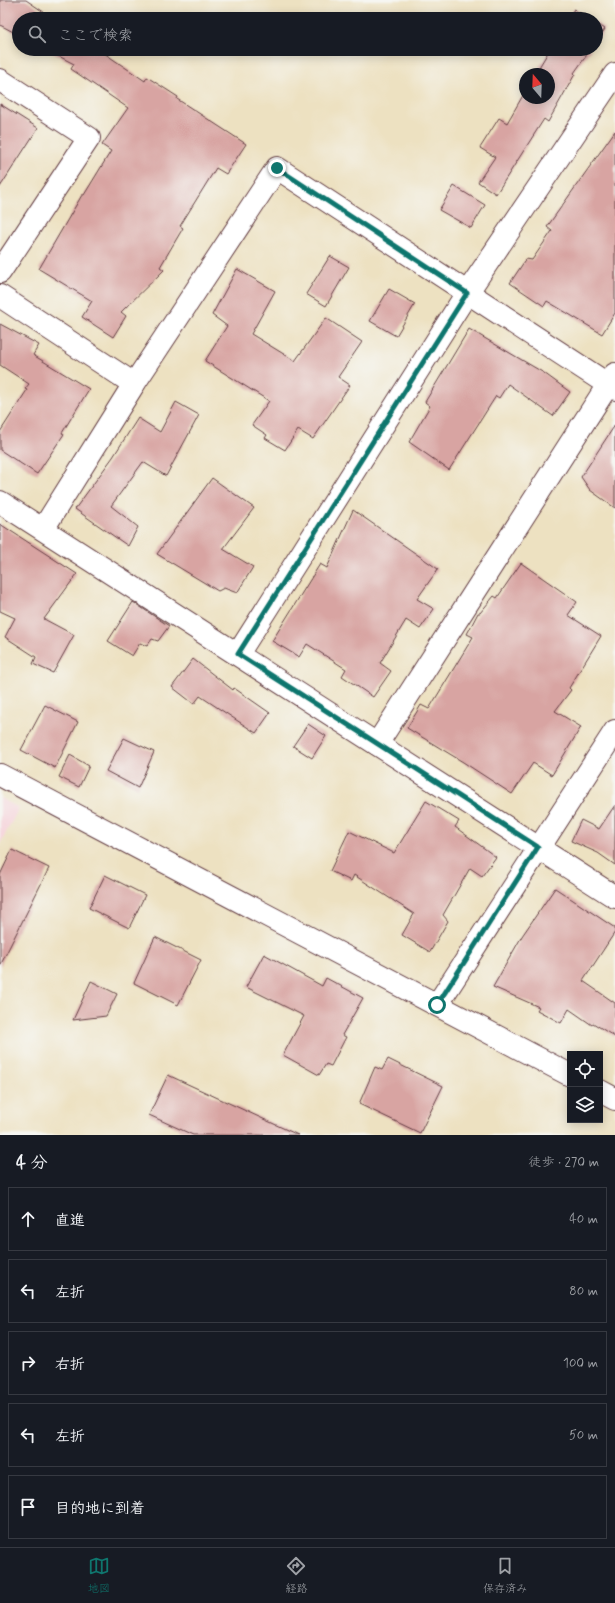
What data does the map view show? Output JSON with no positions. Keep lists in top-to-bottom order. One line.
{"north":"top","page":{"search":"ここで検索","heading":["4 分","徒歩 · 270 m"],"list":[["直進","40 m"],["左折","80 m"],["右折","100 m"],["左折","50 m"],"目的地に到着"],"nav":["地図","経路","保存済み"]}}
